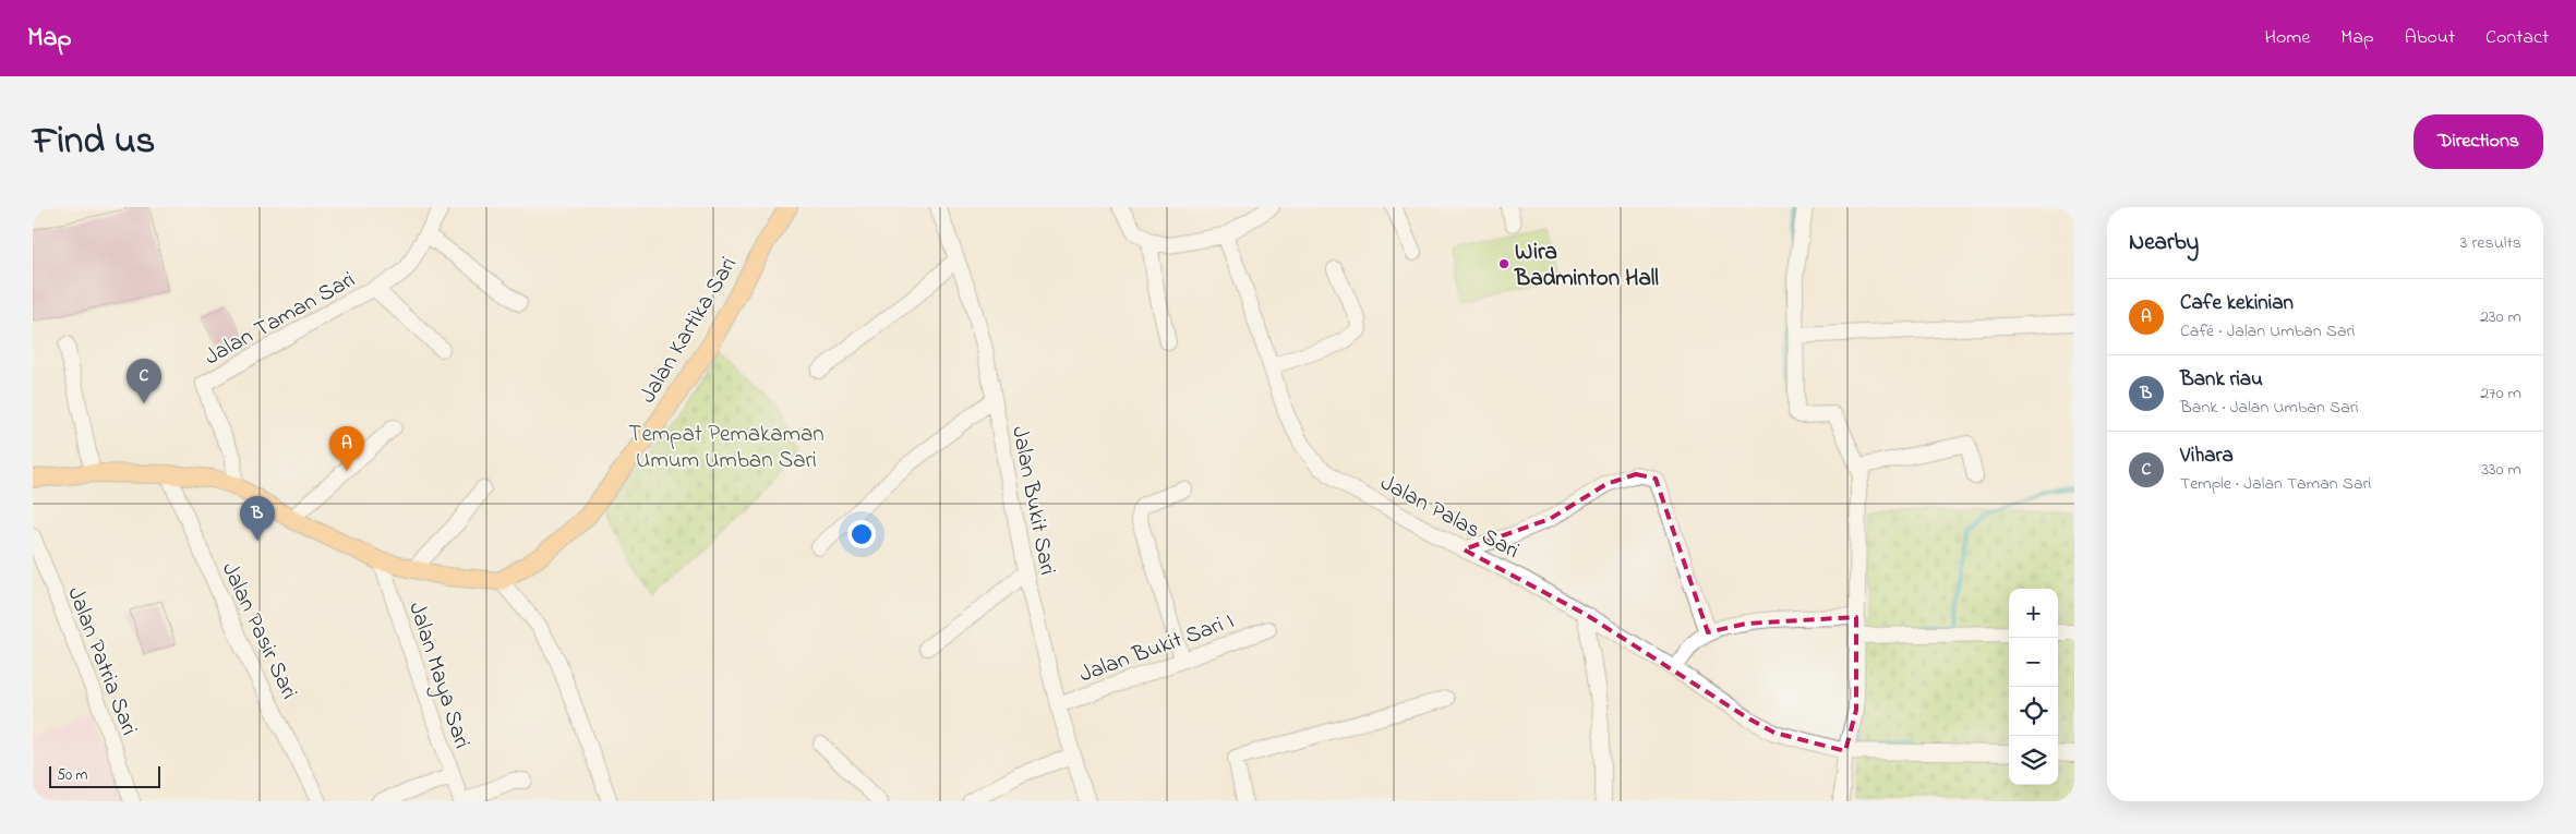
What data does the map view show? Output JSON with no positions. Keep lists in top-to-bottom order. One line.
{"streets":{"main road":["Jalan Kartika Sari"],"street":["Jalan Taman Sari","Jalan Bukit Sari","Jalan Palas Sari","Jalan Pasir Sari","Jalan Bukit Sari I","Jalan Patria Sari","Jalan Maya Sari"]},"crossings":[["Jalan Bukit Sari","Jalan Bukit Sari I"]],"parks":["Tempat Pemakaman Umum Umban Sari"],"places":["Wira Badminton Hall"],"scale_bar":"50 m","page":{"header":"Map","nav":["Home","Map","About","Contact"],"title":"Find us","buttons":"Directions","heading":["Nearby","3 results"],"list":[{"mark":"A","name":"Cafe kekinian","note":"Café · Jalan Umban Sari","value":"230 m"},{"mark":"B","name":"Bank riau","note":"Bank · Jalan Umban Sari","value":"270 m"},{"mark":"C","name":"Vihara","note":"Temple · Jalan Taman Sari","value":"330 m"}],"pins":["C","A","B"],"map_buttons":["+","−"],"scale":"50 m"}}
